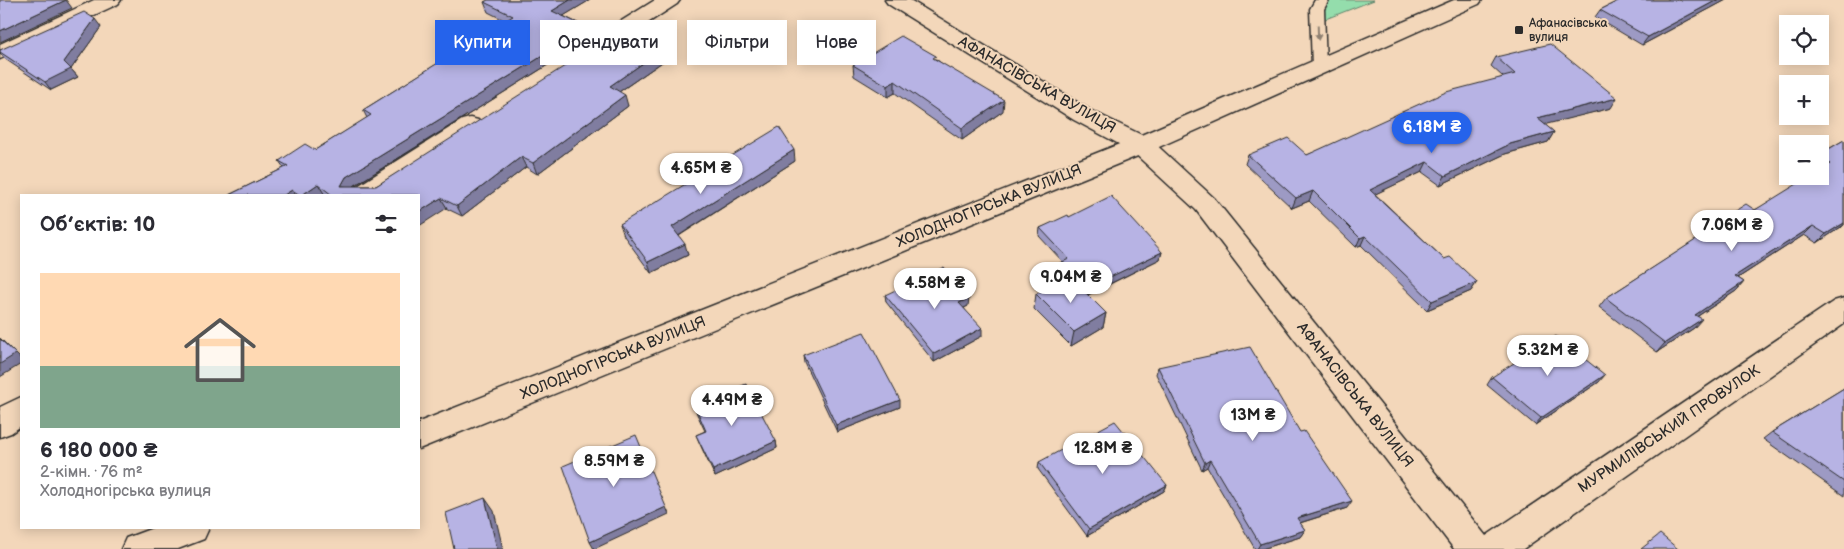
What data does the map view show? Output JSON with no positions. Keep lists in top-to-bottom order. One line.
{"streets":{"street":["АФАНАСІВСЬКА ВУЛИЦЯ","ХОЛОДНОГІРСЬКА ВУЛИЦЯ","МУРМИЛІВСЬКИЙ ПРОВУЛОК"]},"crossings":[["АФАНАСІВСЬКА ВУЛИЦЯ","ХОЛОДНОГІРСЬКА ВУЛИЦЯ"]],"places":{"transit":["Афанасівська вулиця"]},"page":{"map_buttons":["+","−"],"chip":["Купити","Орендувати","Фільтри","Нове"],"price":["6.18M ₴","4.65M ₴","7.06M ₴","9.04M ₴","4.58M ₴","5.32M ₴","4.49M ₴","13M ₴","12.8M ₴","8.59M ₴"],"heading":"Об’єктів: 10","list":[{"name":"6 180 000 ₴","note":"2-кімн. · 76 m² · Холодногірська вулиця"}]}}
